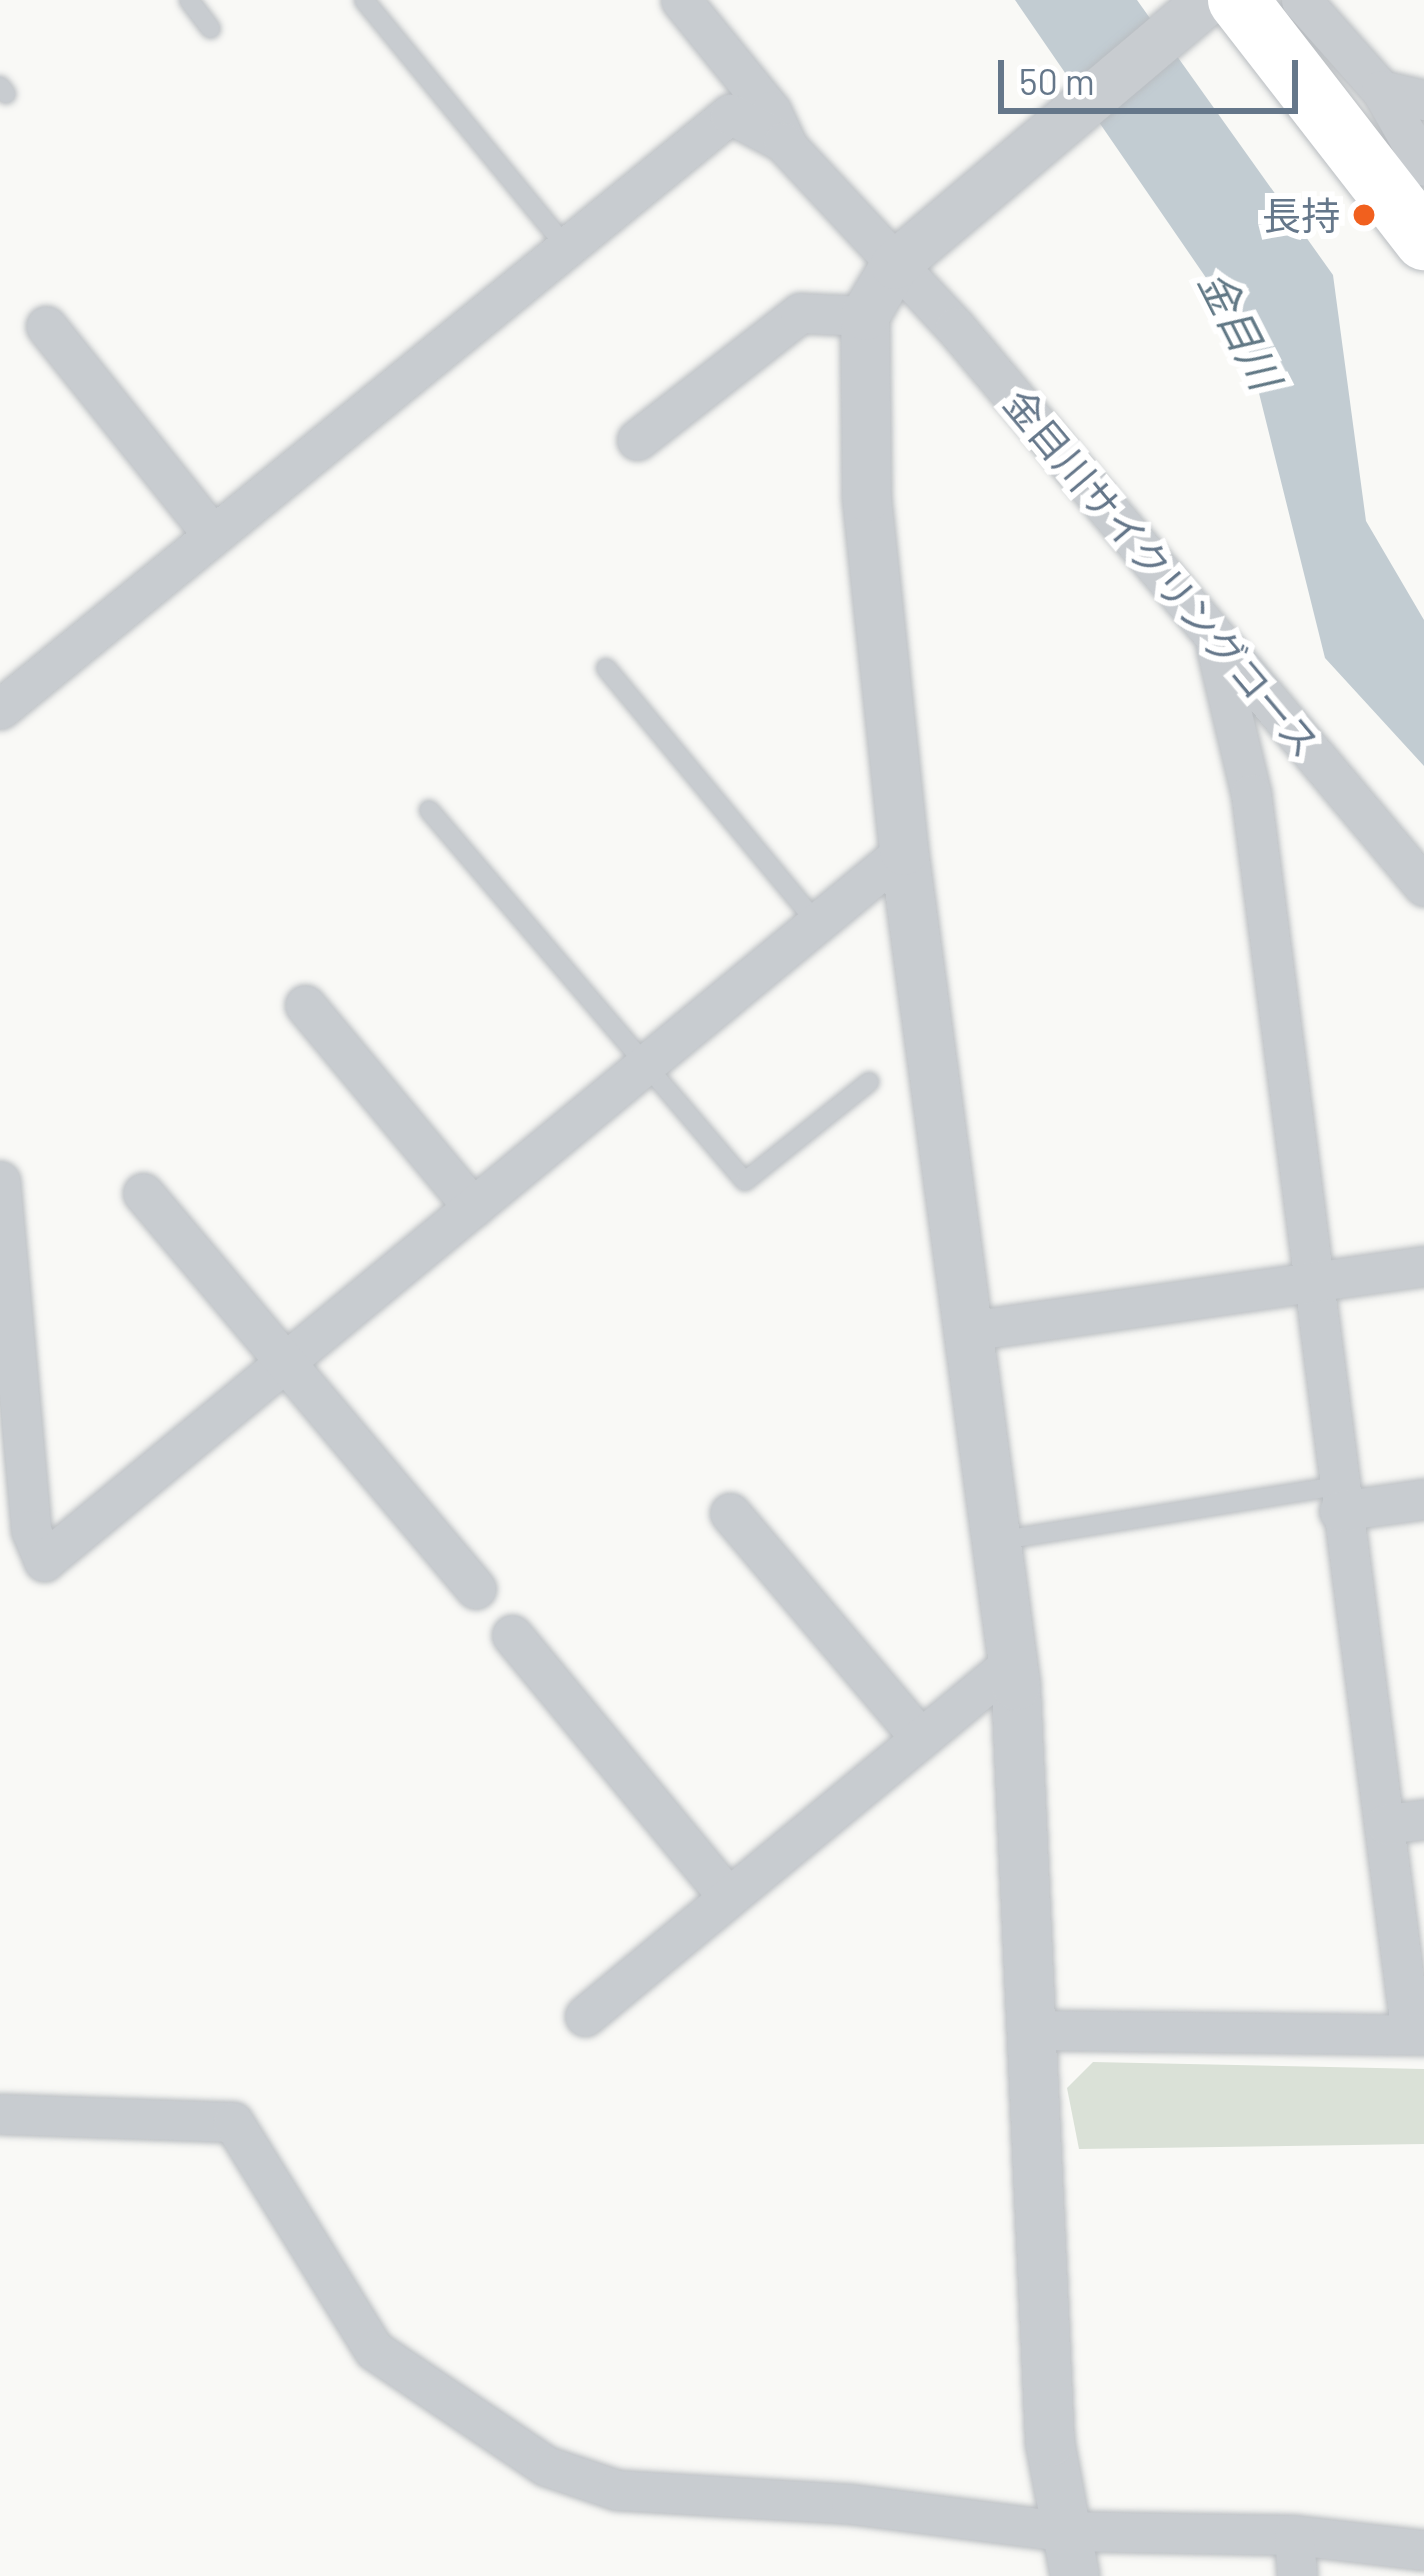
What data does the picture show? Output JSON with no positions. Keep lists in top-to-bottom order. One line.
{"streets":{"street":["金目川サイクリングコース"]},"water":["金目川"],"places":["長持"],"scale_bar":"50 m"}
